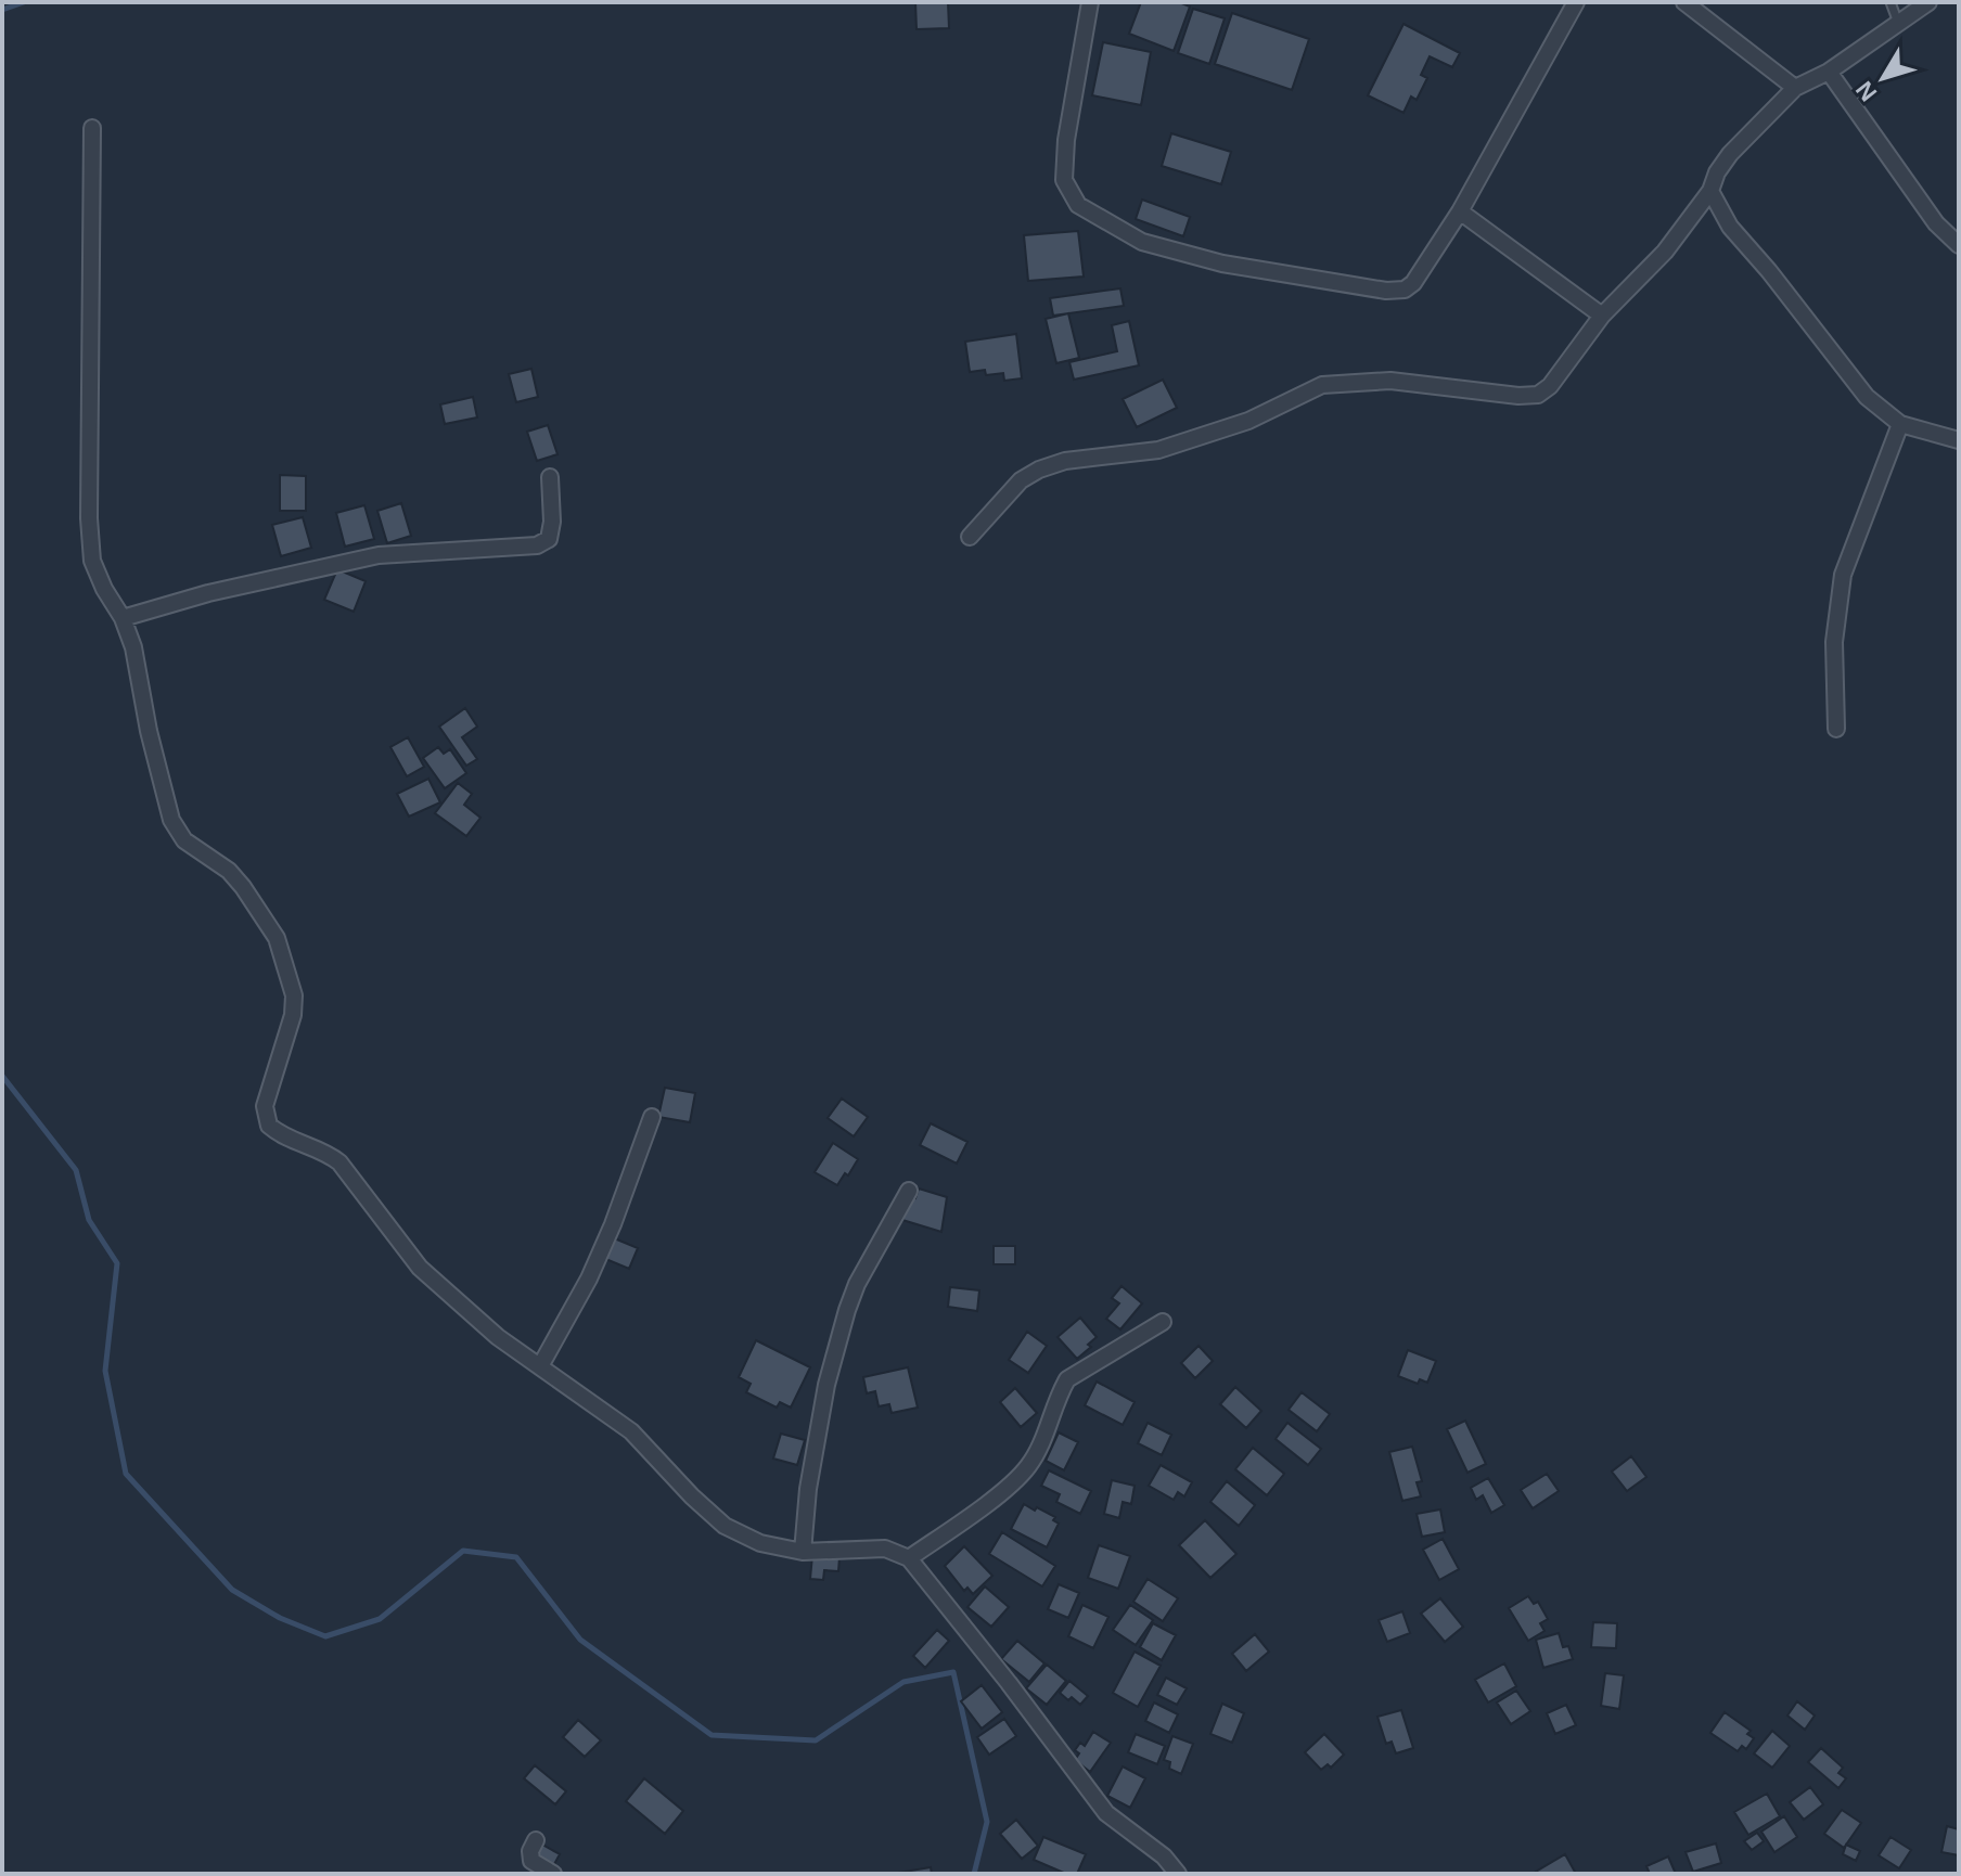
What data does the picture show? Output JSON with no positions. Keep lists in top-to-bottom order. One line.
{"north":"bottom left"}
